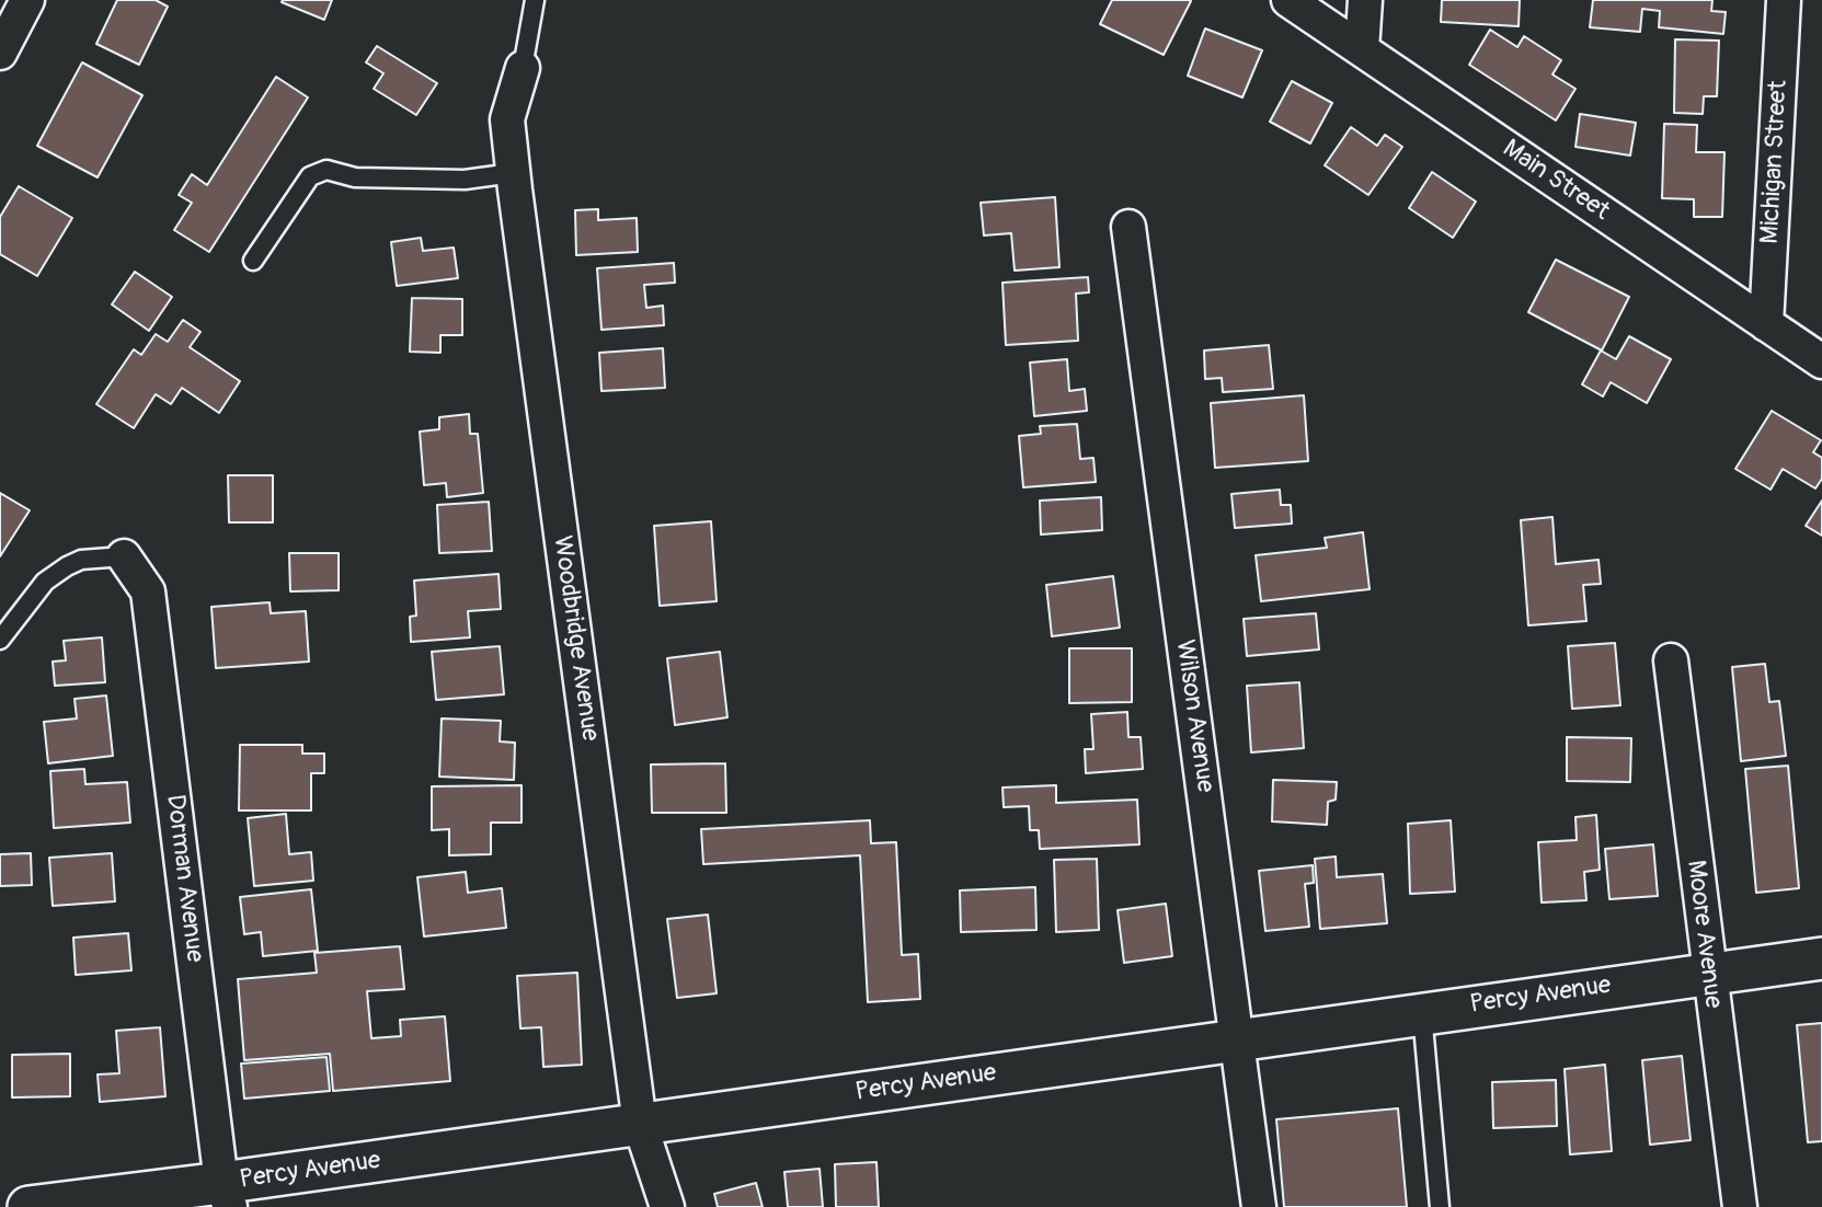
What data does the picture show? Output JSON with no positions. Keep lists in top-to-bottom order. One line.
{"streets":{"street":["Michigan Street","Main Street","Woodbridge Avenue","Wilson Avenue","Dorman Avenue","Moore Avenue","Percy Avenue"]},"crossings":[["Michigan Street","Main Street"],["Woodbridge Avenue","Percy Avenue"],["Wilson Avenue","Percy Avenue"],["Dorman Avenue","Percy Avenue"],["Moore Avenue","Percy Avenue"]]}
